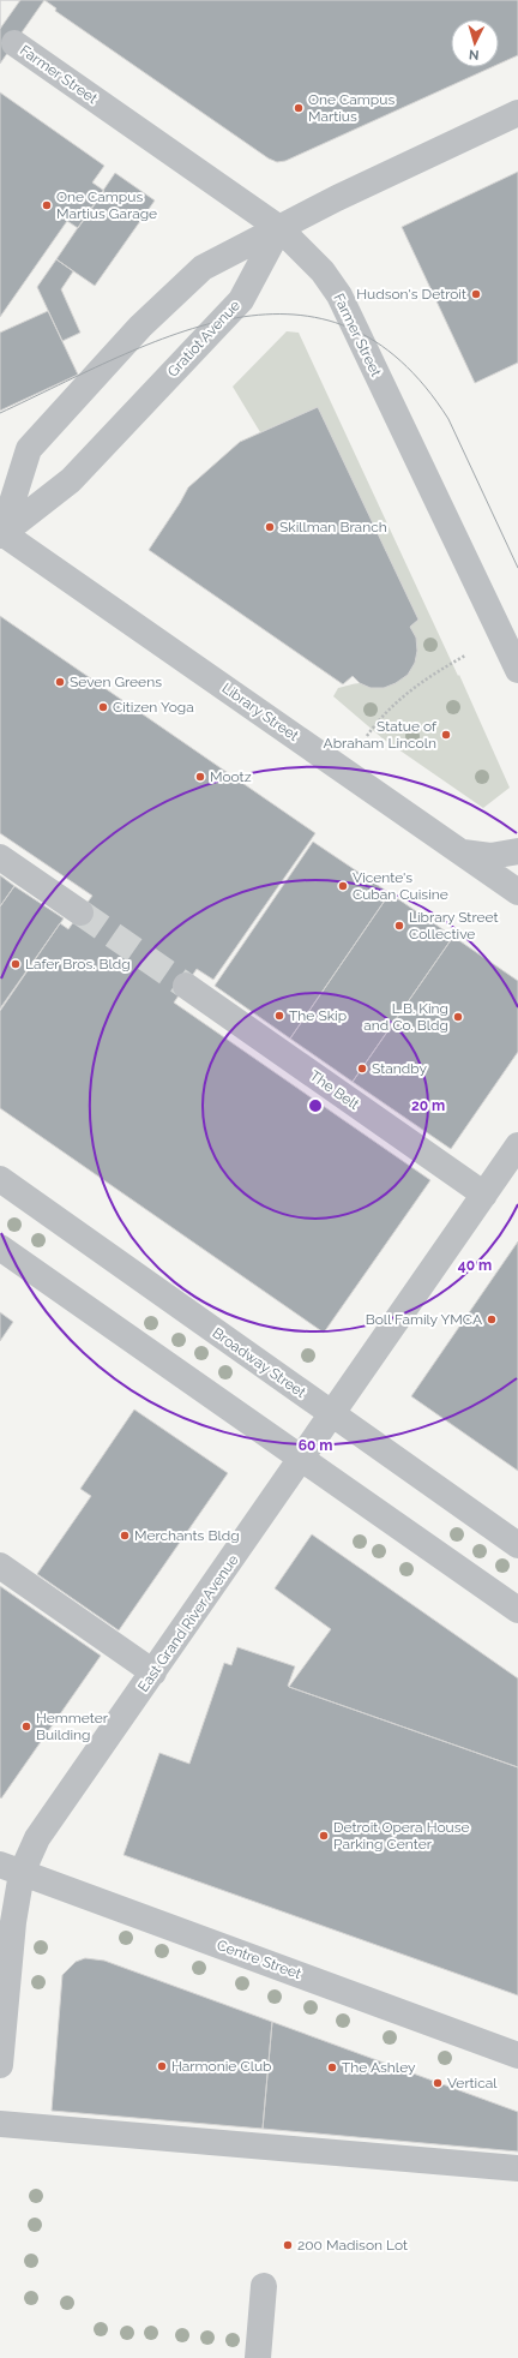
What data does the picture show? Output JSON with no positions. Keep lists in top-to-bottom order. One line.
{"streets":{"street":["Farmer Street","Gratiot Avenue","Library Street","The Belt","Broadway Street","East Grand River Avenue","Centre Street"]},"crossings":[["Farmer Street","Gratiot Avenue"],["Gratiot Avenue","Library Street"],["The Belt","East Grand River Avenue"],["Broadway Street","East Grand River Avenue"],["East Grand River Avenue","Centre Street"]],"places":["One Campus Martius","One Campus Martius Garage","Hudson's Detroit","Skillman Branch","Seven Greens","Citizen Yoga","Statue of Abraham Lincoln","Mootz","Vicente's Cuban Cuisine","Library Street Collective","Lafer Bros. Bldg","The Skip","L.B. King and Co. Bldg","Standby","Boll Family YMCA","Merchants Bldg","Hemmeter Building","Detroit Opera House Parking Center","Harmonie Club","The Ashley","Vertical","200 Madison Lot"],"north":"bottom","rings":["20 m","40 m","60 m"]}
